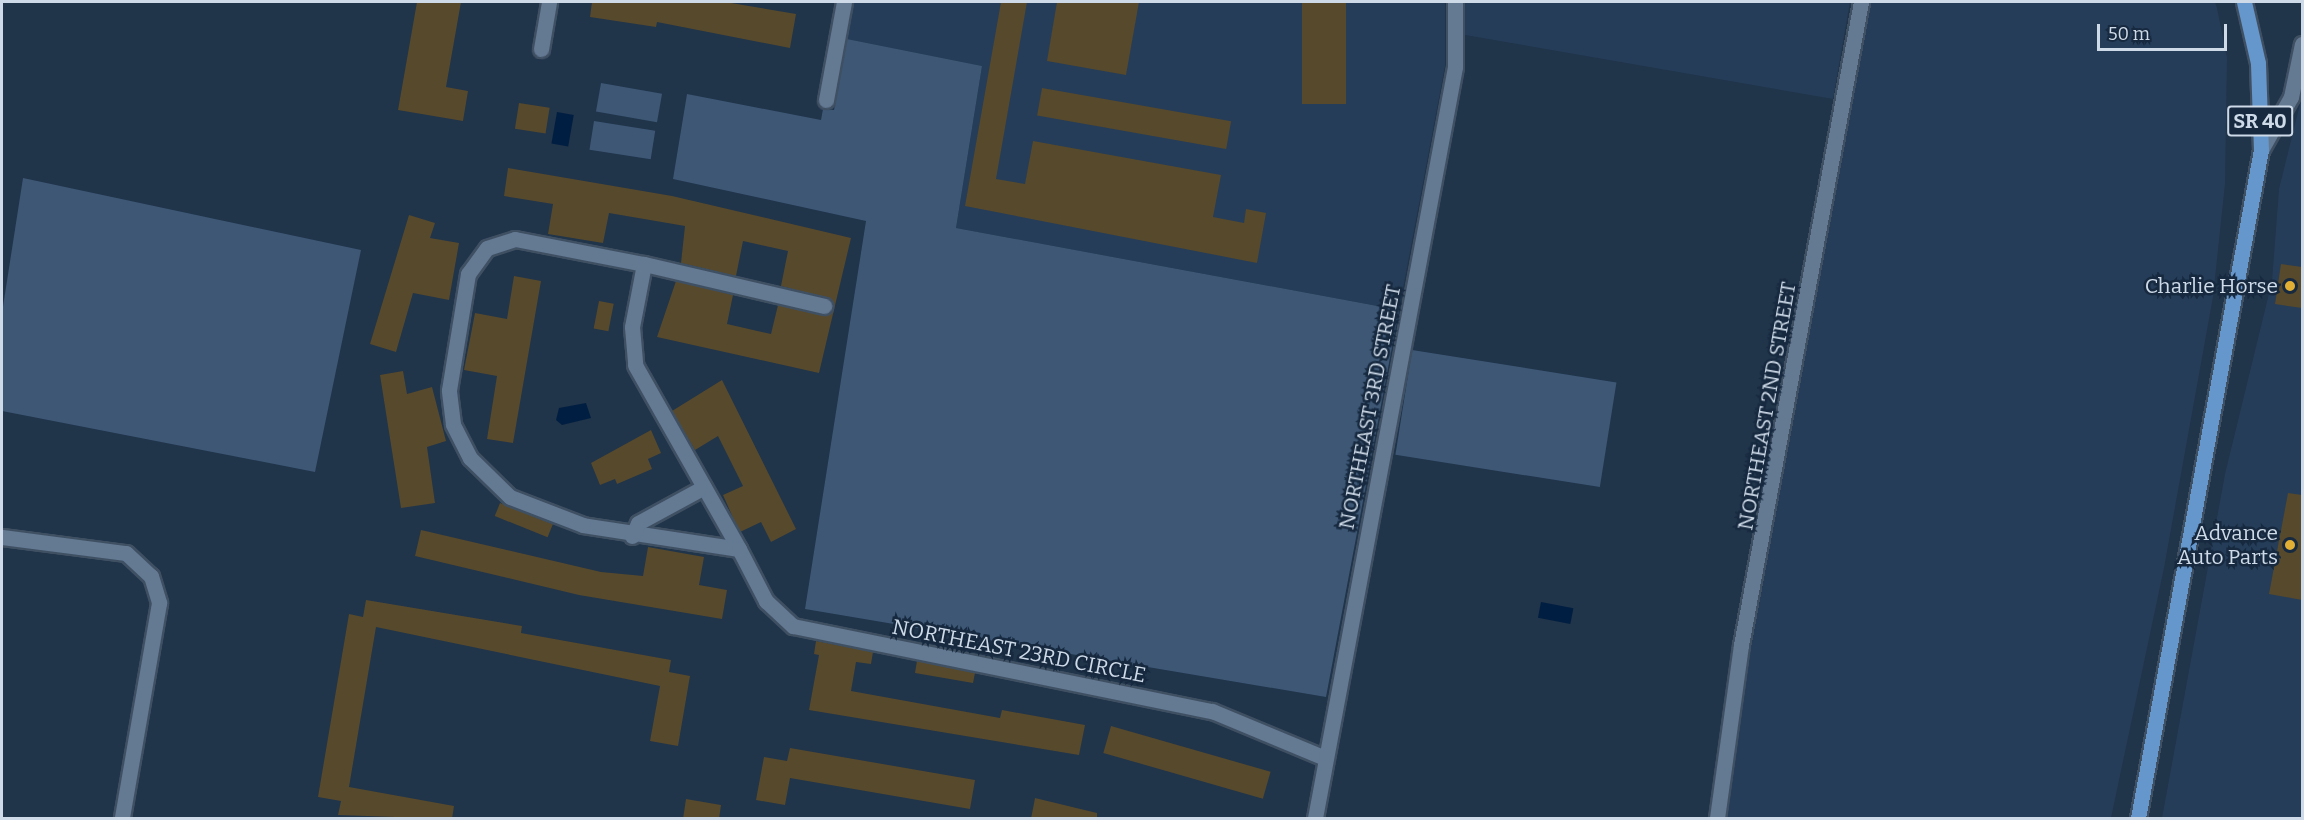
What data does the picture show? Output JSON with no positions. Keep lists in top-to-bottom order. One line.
{"streets":{"main road":["SR 40"],"street":["NORTHEAST 2ND STREET","NORTHEAST 3RD STREET","NORTHEAST 23RD CIRCLE"]},"crossings":[["NORTHEAST 3RD STREET","NORTHEAST 23RD CIRCLE"]],"places":["Charlie Horse","Advance Auto Parts"],"scale_bar":"50 m"}
